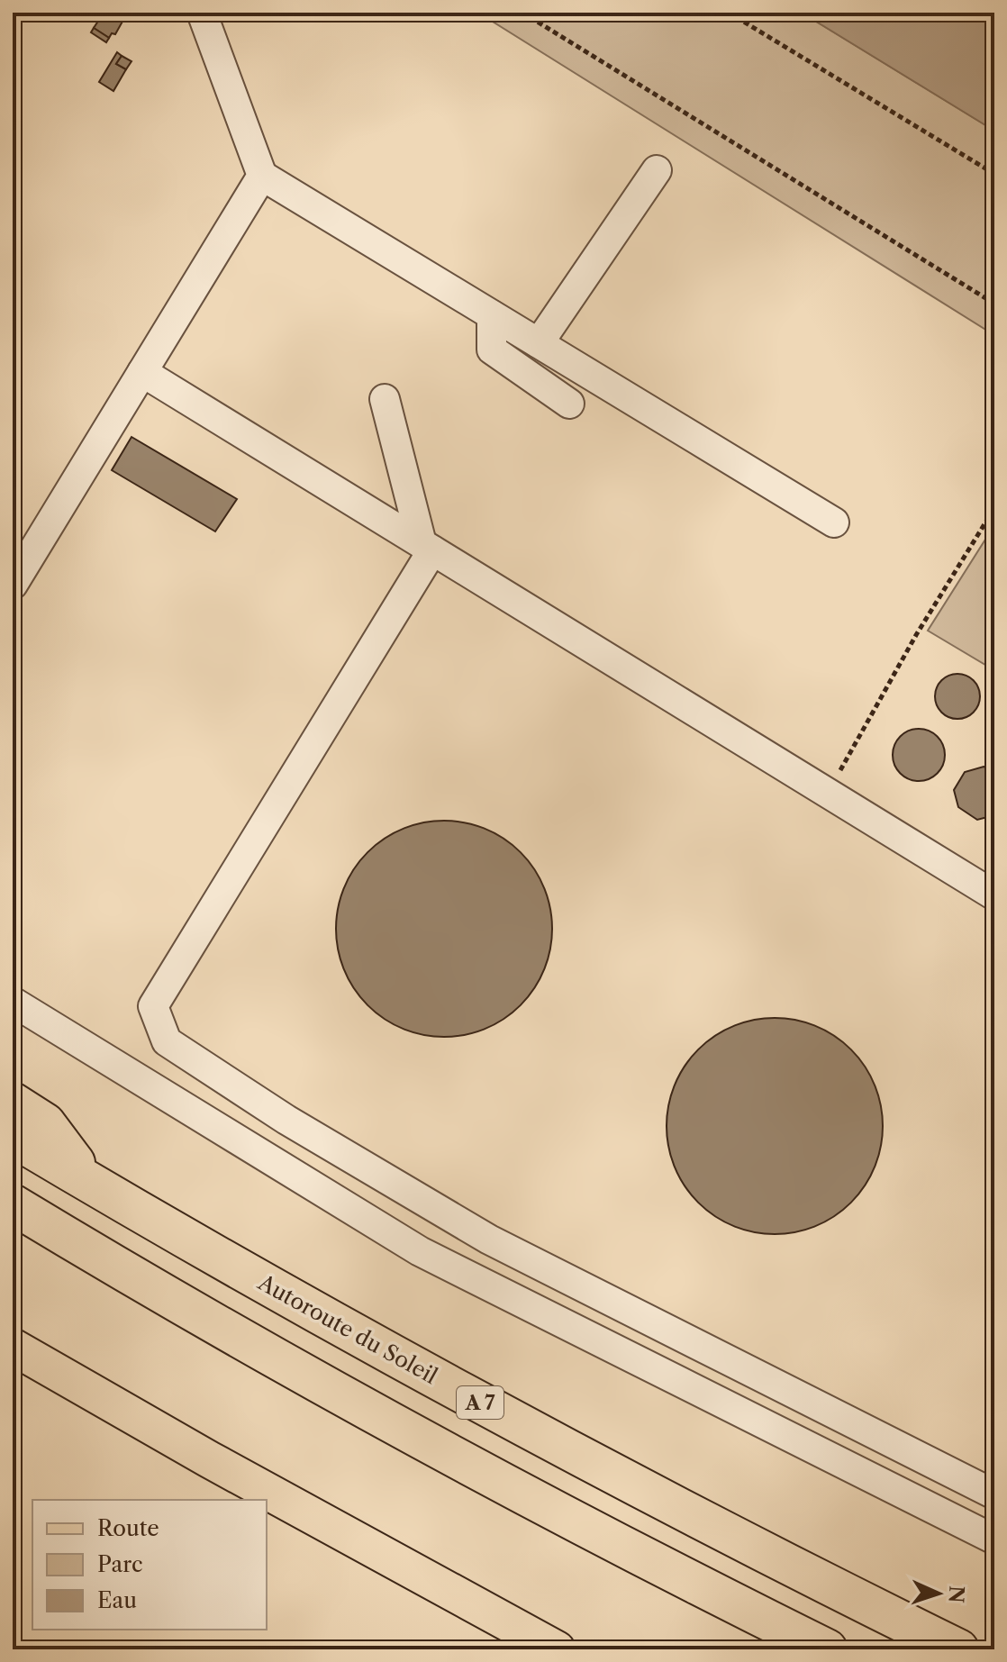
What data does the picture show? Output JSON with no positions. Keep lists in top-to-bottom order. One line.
{"streets":{"highway":["Autoroute du Soleil","A 7"]},"legend":["Route","Parc","Eau"],"north":"right"}
